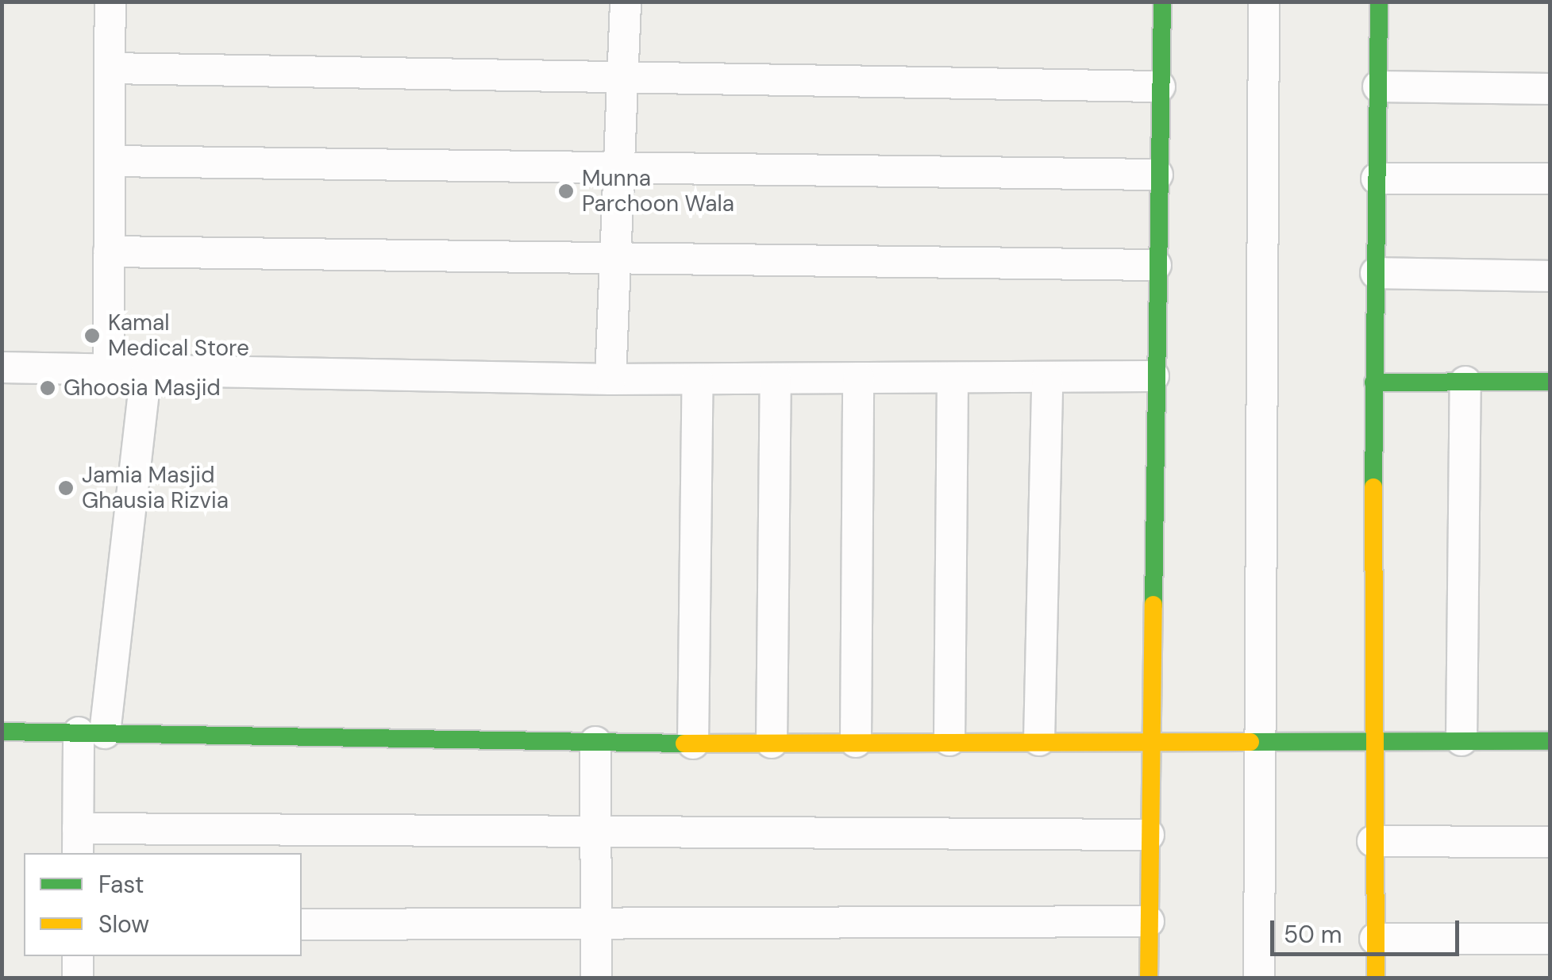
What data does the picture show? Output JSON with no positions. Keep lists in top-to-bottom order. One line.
{"places":["Munna Parchoon Wala","Kamal Medical Store","Ghoosia Masjid","Jamia Masjid Ghausia Rizvia"],"legend":["Fast","Slow"],"scale_bar":"50 m"}
